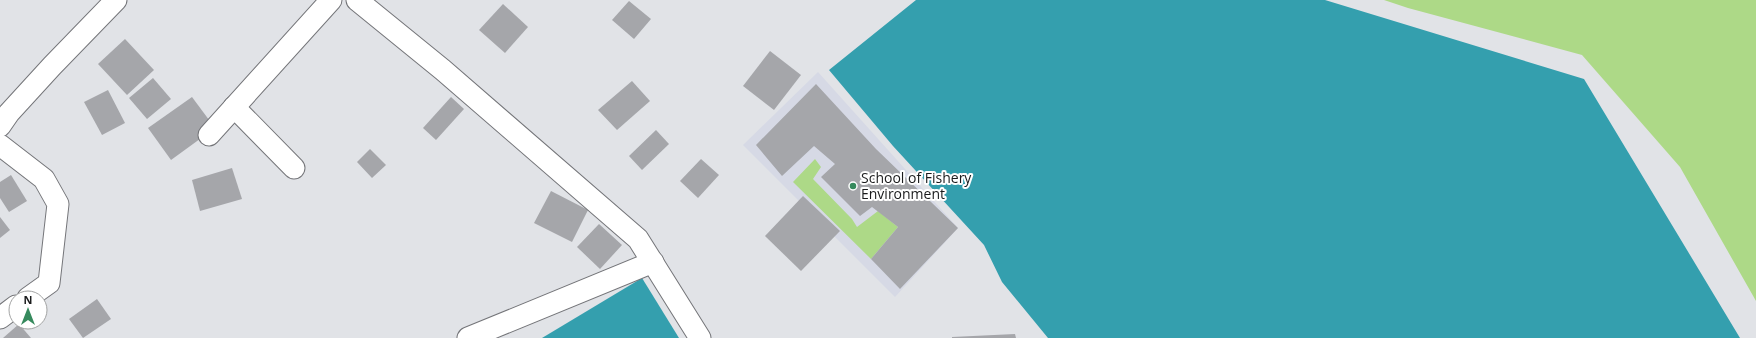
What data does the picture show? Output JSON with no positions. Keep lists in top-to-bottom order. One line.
{"places":["School of Fishery Environment"],"north":"top"}
